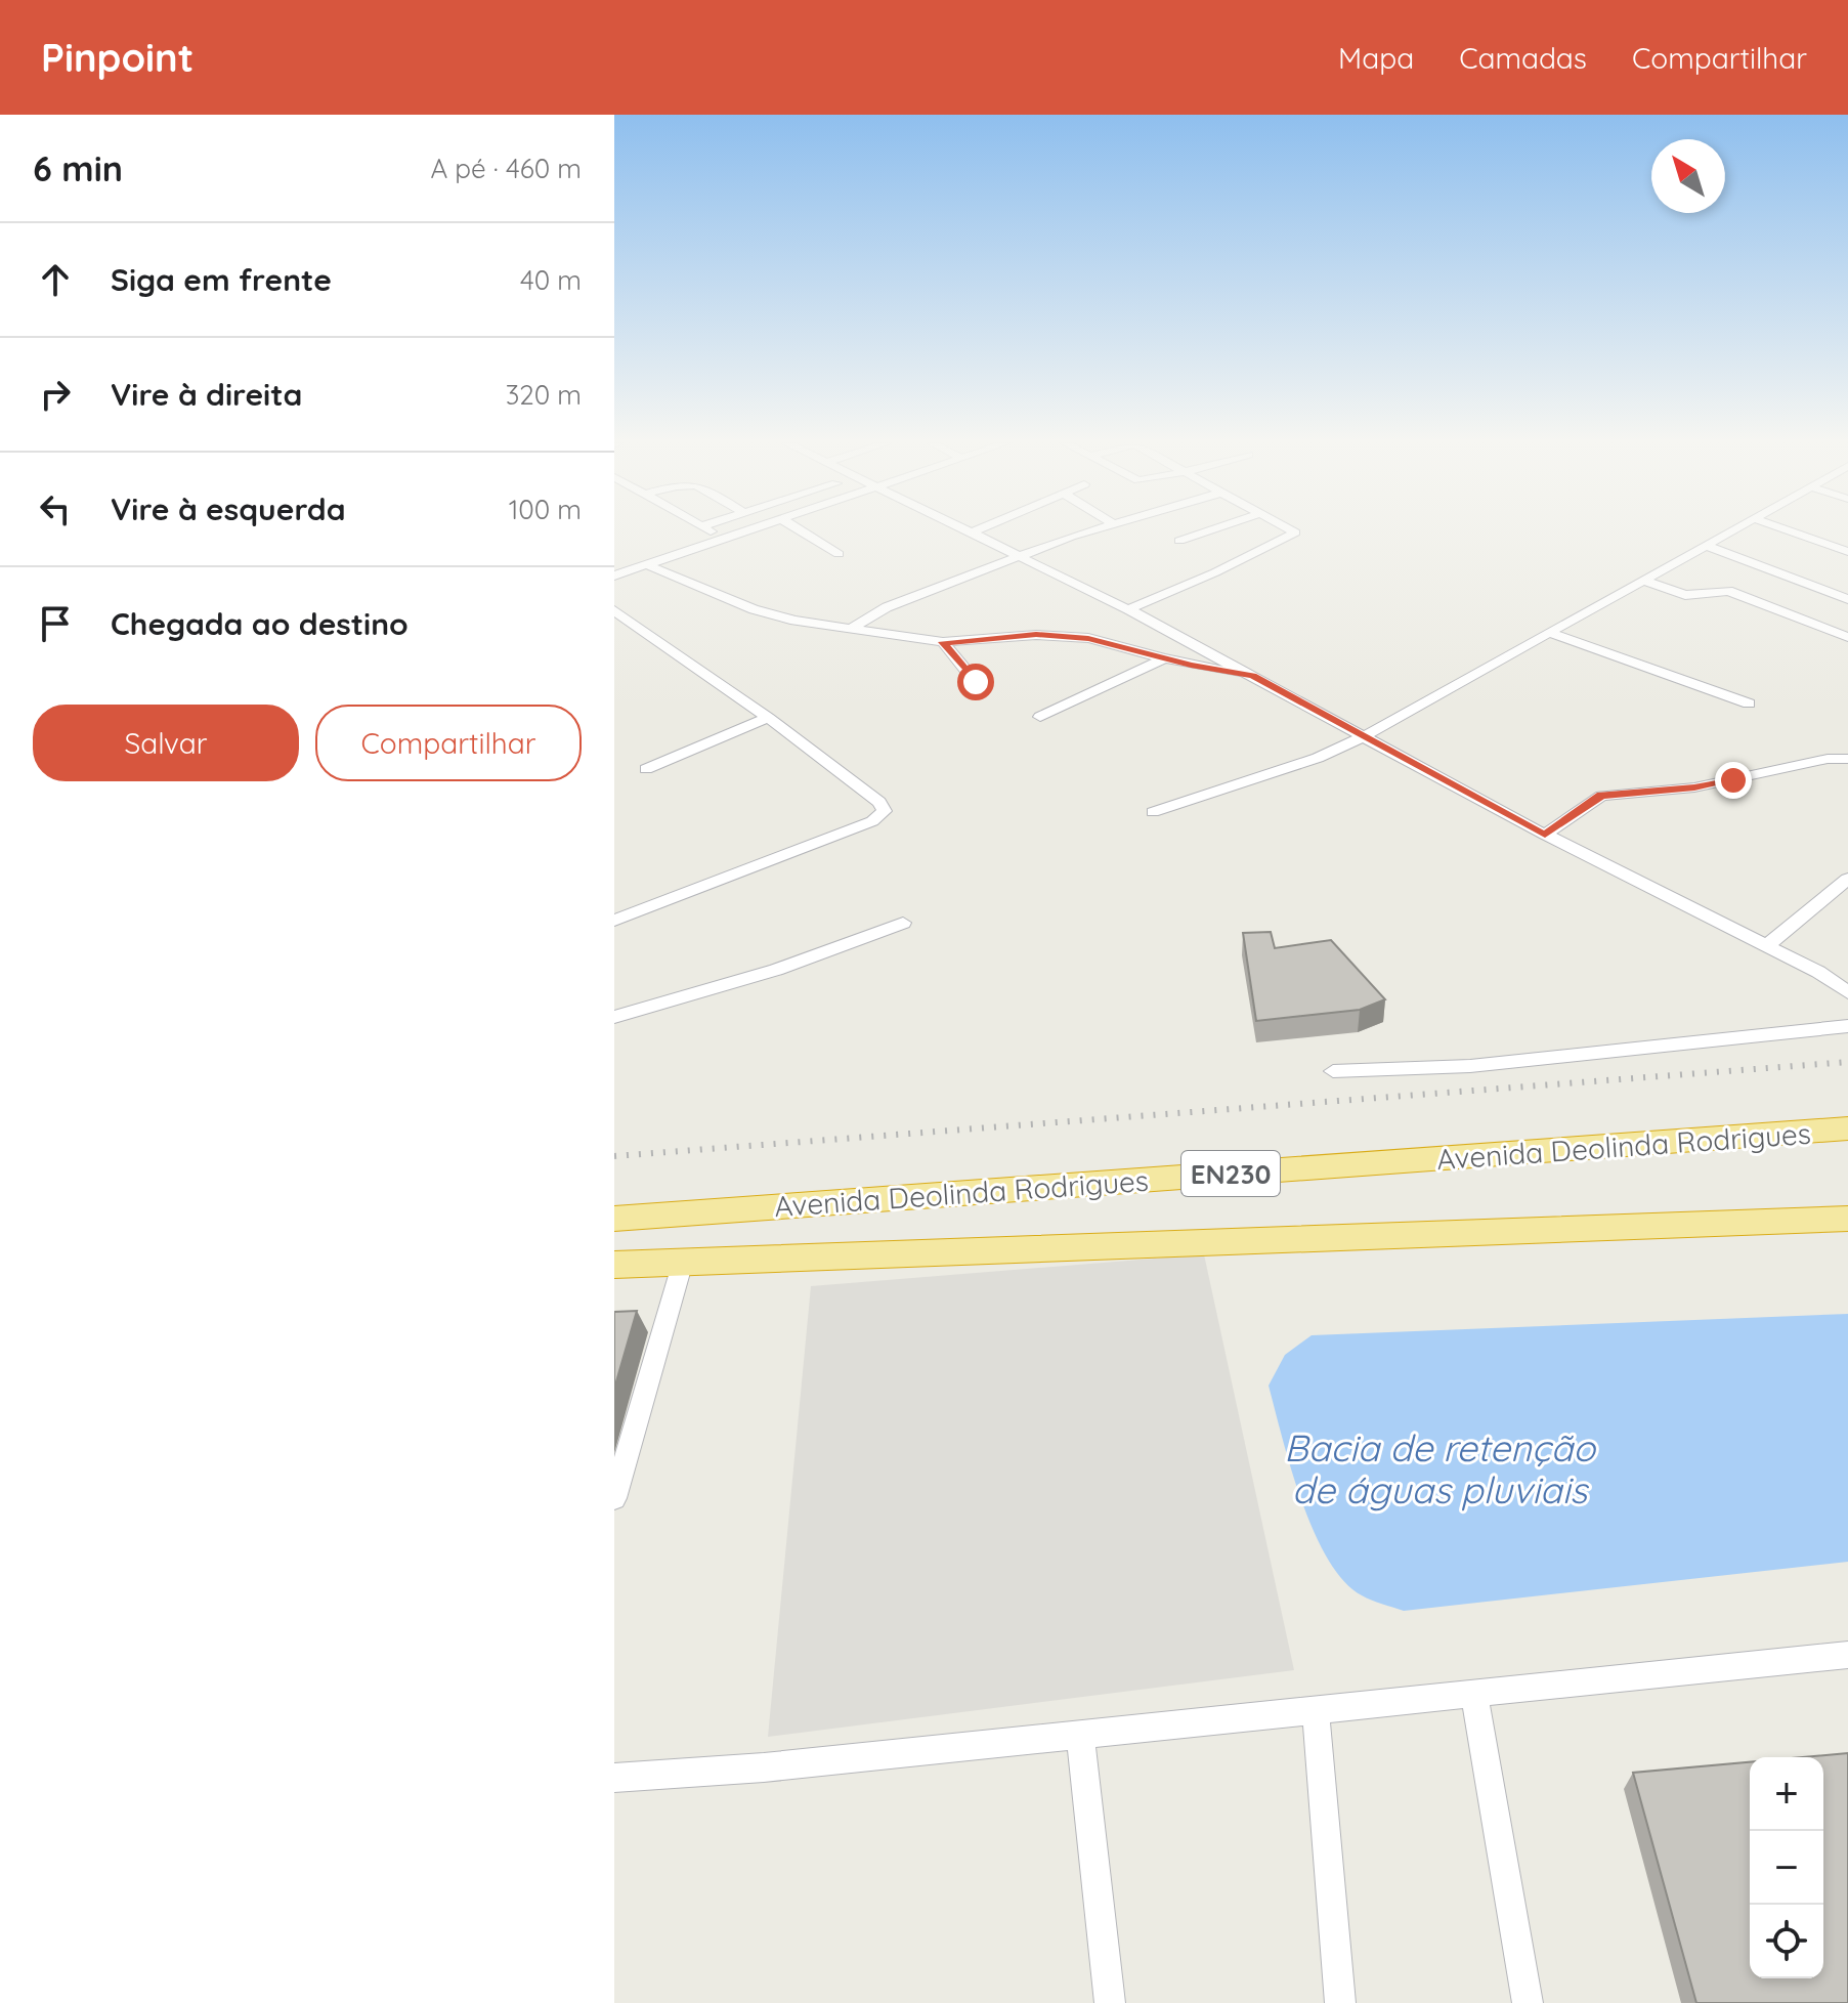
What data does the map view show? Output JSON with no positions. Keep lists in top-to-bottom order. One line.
{"streets":{"highway":["Avenida Deolinda Rodrigues","EN230"]},"water":["Bacia de retenção de águas pluviais"],"north":"top left","page":{"header":"Pinpoint","nav":["Mapa","Camadas","Compartilhar"],"heading":["6 min","A pé · 460 m"],"list":[["Siga em frente","40 m"],["Vire à direita","320 m"],["Vire à esquerda","100 m"],"Chegada ao destino"],"buttons":["Salvar","Compartilhar"],"map_buttons":["+","−"]}}
